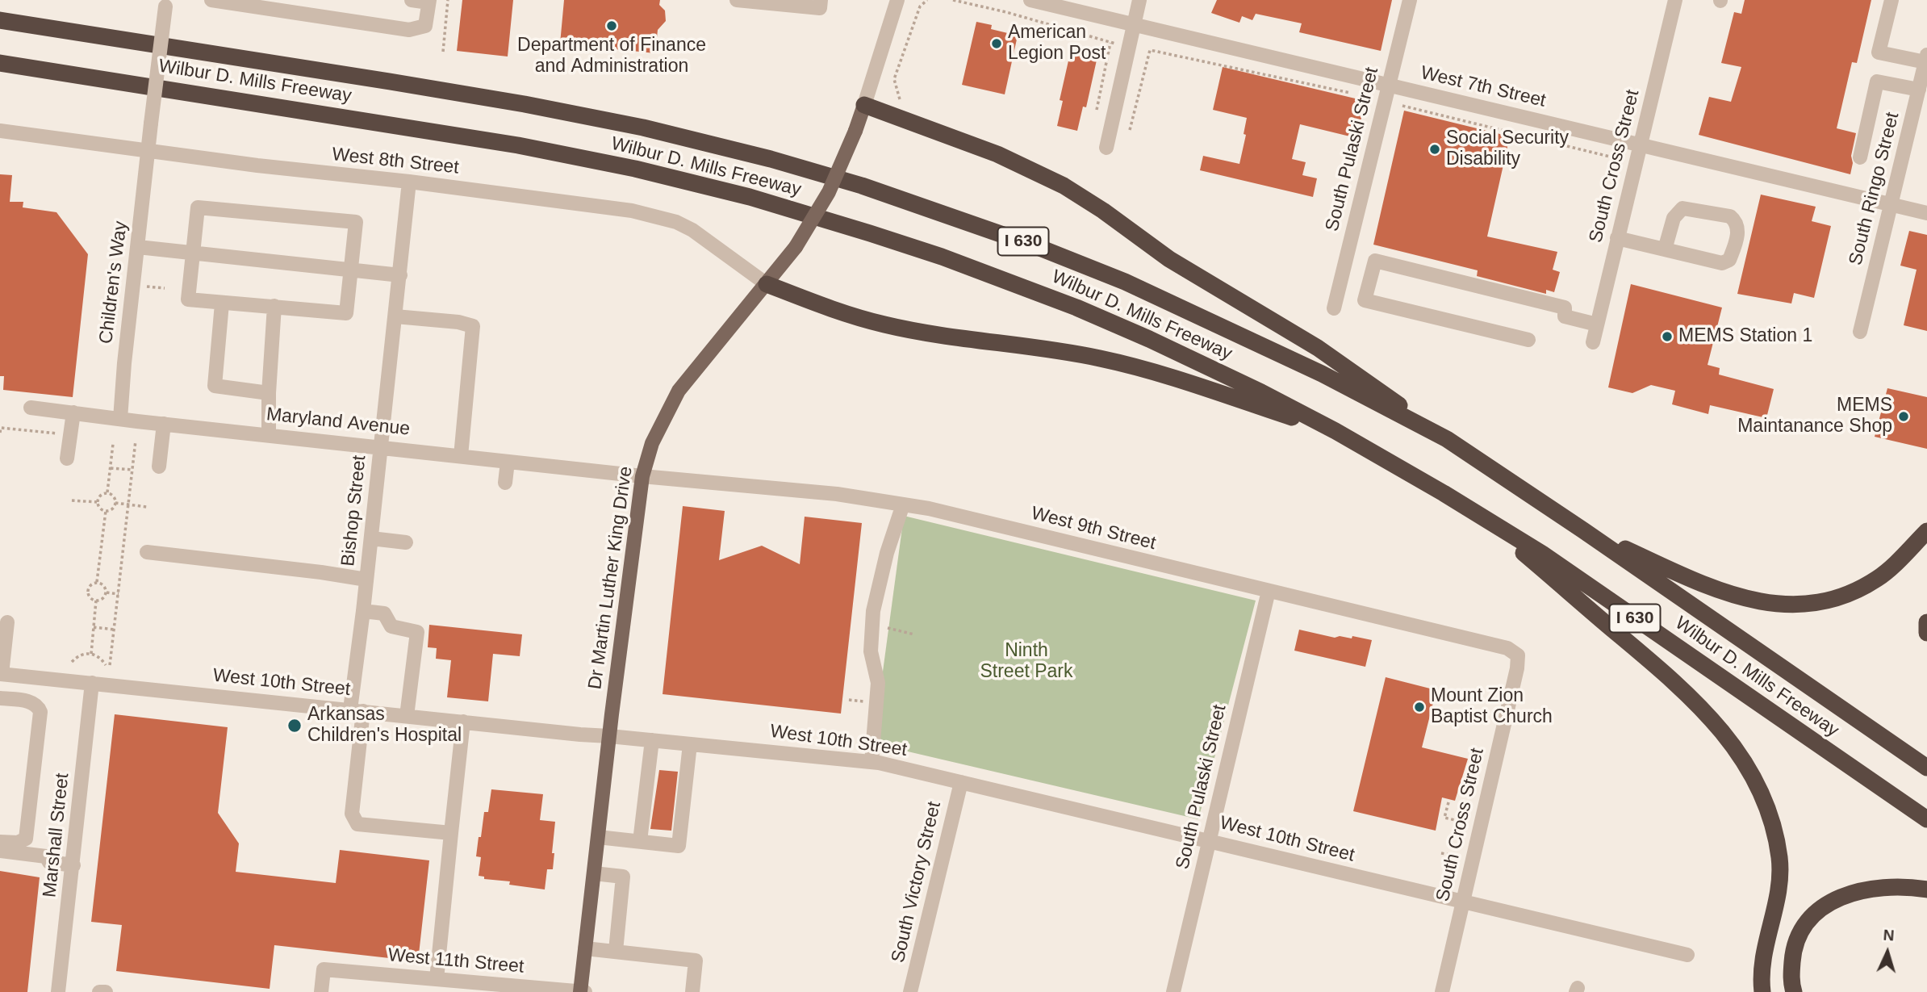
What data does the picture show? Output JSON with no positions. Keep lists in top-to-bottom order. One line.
{"streets":{"highway":["Wilbur D. Mills Freeway","I 630"],"main road":["Dr Martin Luther King Drive"],"street":["West 7th Street","South Pulaski Street","West 8th Street","South Cross Street","South Ringo Street","Children's Way","Maryland Avenue","Bishop Street","West 9th Street","West 10th Street","Marshall Street","South Victory Street","West 11th Street"]},"crossings":[["West 7th Street","South Pulaski Street"],["West 7th Street","South Cross Street"],["West 7th Street","South Ringo Street"],["South Pulaski Street","West 9th Street"],["South Pulaski Street","West 10th Street"],["West 8th Street","Children's Way"],["West 8th Street","Bishop Street"],["West 8th Street","Dr Martin Luther King Drive"],["South Cross Street","West 9th Street"],["South Cross Street","West 10th Street"],["Children's Way","Maryland Avenue"],["Maryland Avenue","Bishop Street"],["Maryland Avenue","West 9th Street"],["Maryland Avenue","Dr Martin Luther King Drive"],["Bishop Street","West 10th Street"],["West 9th Street","Dr Martin Luther King Drive"],["Dr Martin Luther King Drive","West 10th Street"],["Dr Martin Luther King Drive","West 11th Street"],["West 10th Street","Marshall Street"],["West 10th Street","South Victory Street"]],"parks":["Ninth Street Park"],"places":["Department of Finance and Administration","American Legion Post","Social Security Disability","MEMS Station 1","MEMS Maintanance Shop","Mount Zion Baptist Church","Arkansas Children's Hospital"],"north":"top"}
